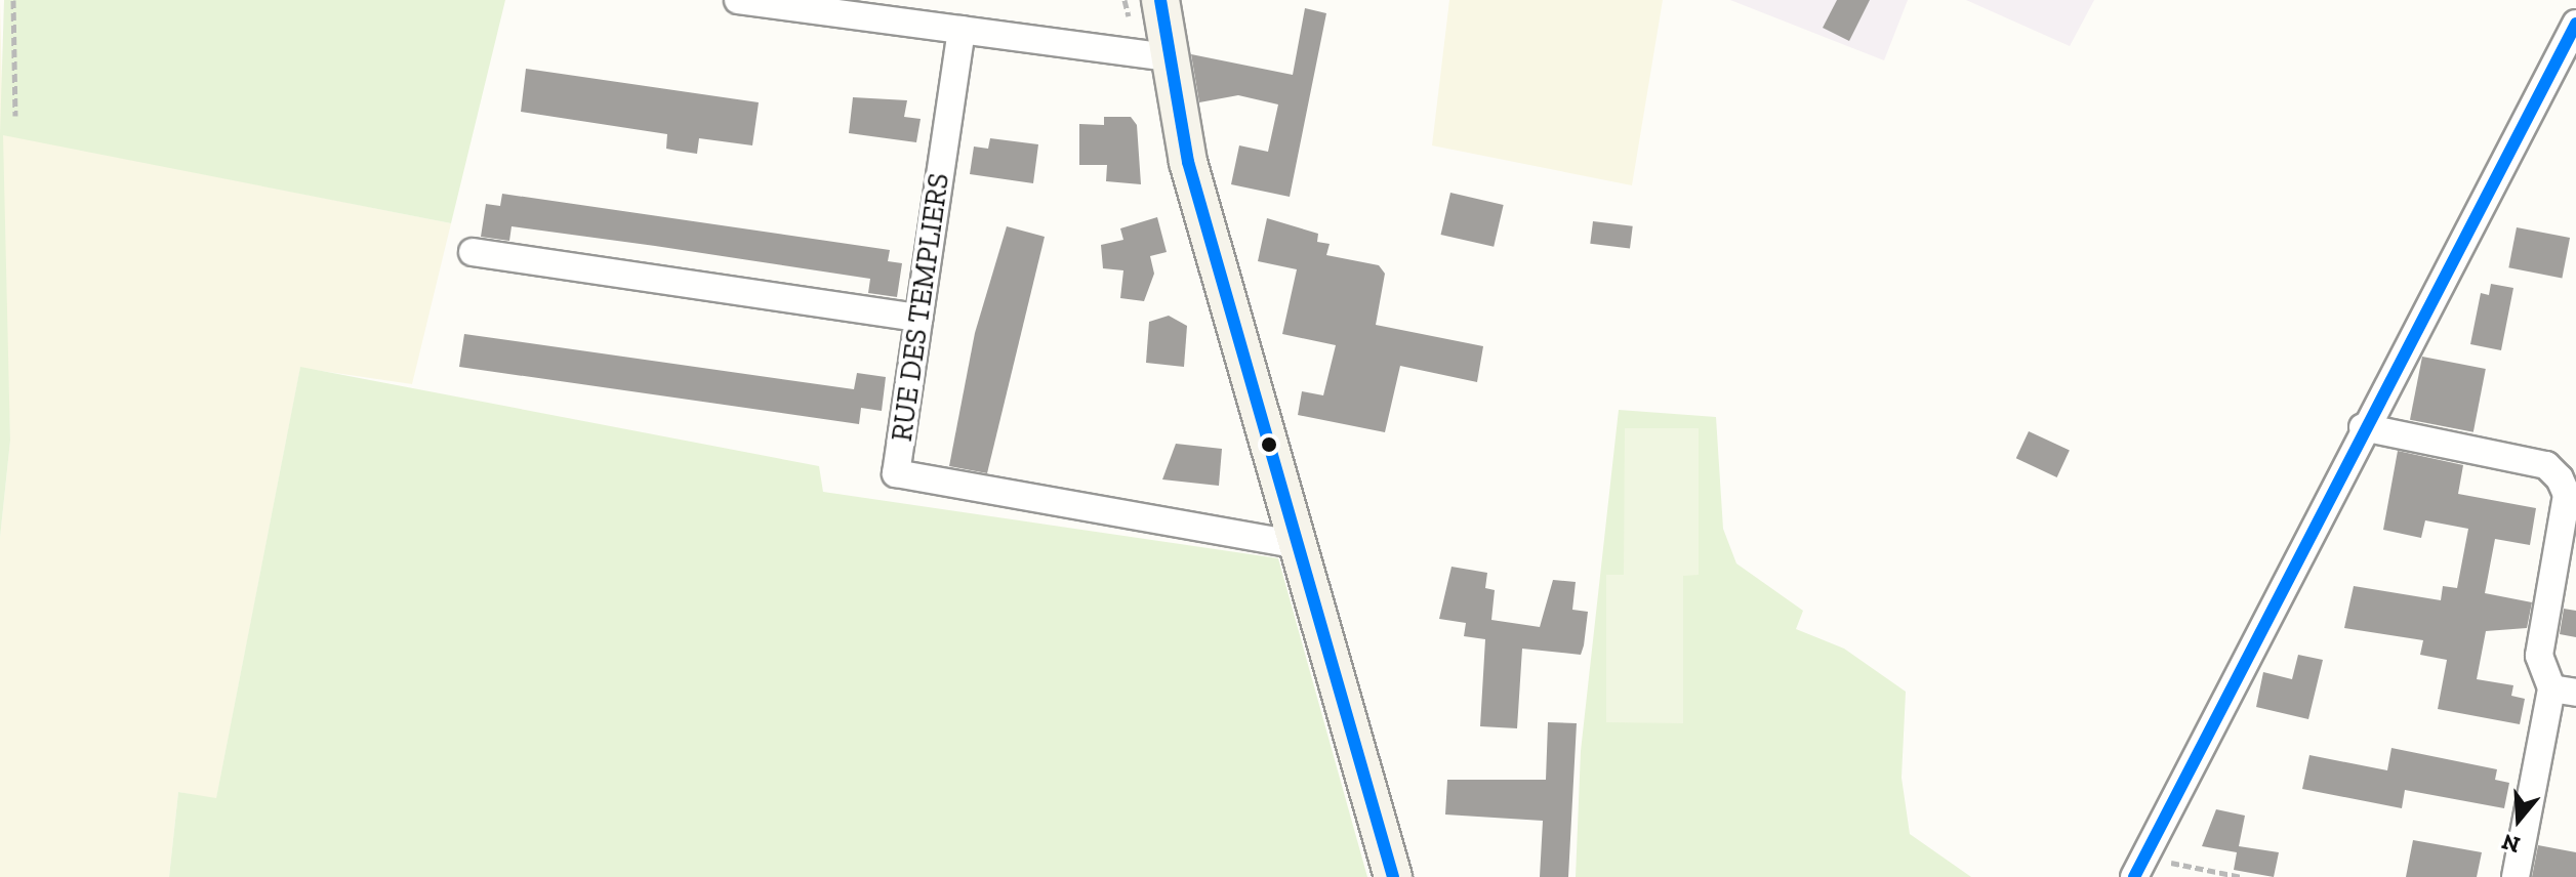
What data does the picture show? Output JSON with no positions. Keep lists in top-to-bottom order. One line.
{"streets":{"street":["RUE DES TEMPLIERS"]},"north":"bottom"}
